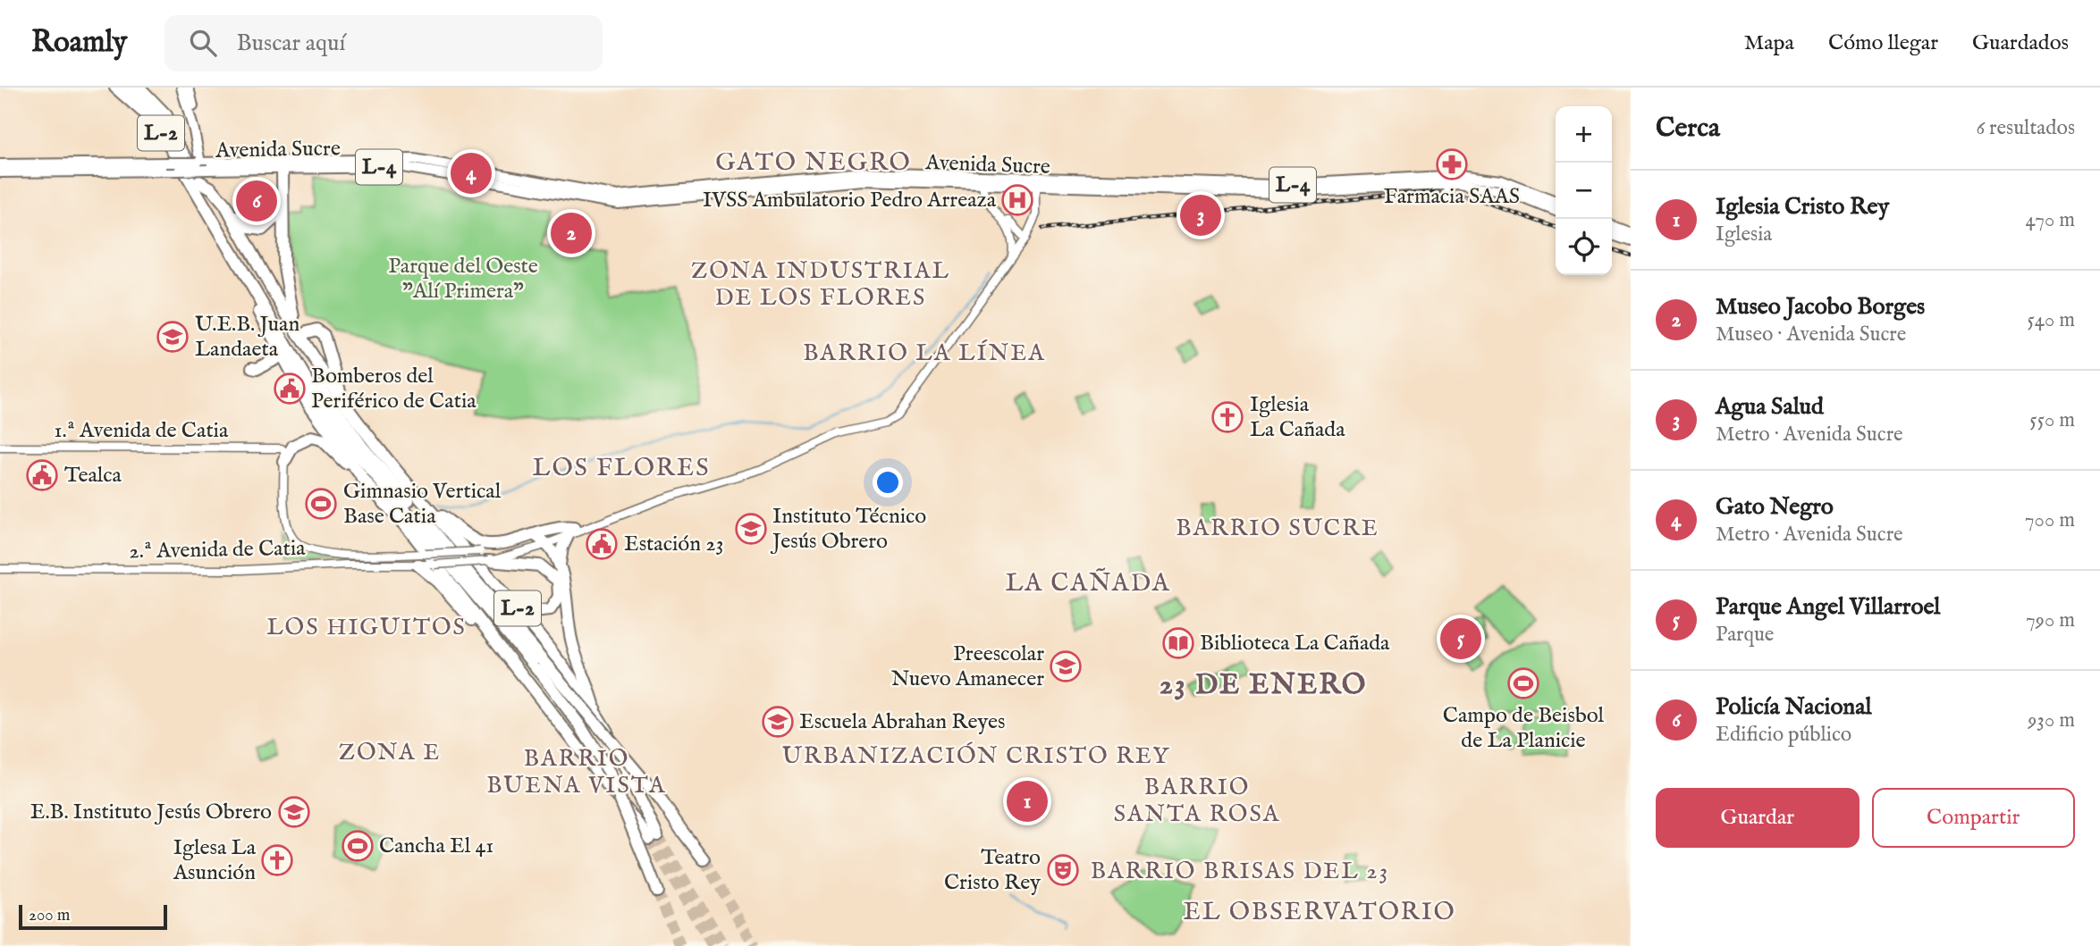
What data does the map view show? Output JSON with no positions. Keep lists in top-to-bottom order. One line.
{"streets":{"highway":["L-2"],"main road":["Avenida Sucre","L-4"],"street":["1.ª Avenida de Catia","2.ª Avenida de Catia"]},"districts":["GATO NEGRO","ZONA INDUSTRIAL DE LOS FLORES","BARRIO LA LÍNEA","LOS FLORES","BARRIO SUCRE","LA CAÑADA","LOS HIGUITOS","23 DE ENERO","ZONA E","URBANIZACIÓN CRISTO REY","BARRIO BUENA VISTA","BARRIO SANTA ROSA","BARRIO BRISAS DEL 23","EL OBSERVATORIO"],"parks":["Parque del Oeste \"Alí Primera\""],"places":{"pharmacy":["Farmacia SAAS"],"hospital":["IVSS Ambulatorio Pedro Arreaza"],"school or university":["U.E.B. Juan Landaeta","Instituto Técnico Jesús Obrero","Preescolar Nuevo Amanecer","Escuela Abrahan Reyes","E.B. Instituto Jesús Obrero"],"public building":["Bomberos del Periférico de Catia","Tealca","Estación 23"],"church":["Iglesia La Cañada","Iglesa La Asunción"],"sports":["Gimnasio Vertical Base Catia","Campo de Beisbol de La Planicie","Cancha El 41"],"library":["Biblioteca La Cañada"],"theatre":["Teatro Cristo Rey"]},"scale_bar":"200 m","page":{"header":"Roamly","search":"Buscar aquí","nav":["Mapa","Cómo llegar","Guardados"],"heading":["Cerca","6 resultados"],"map_buttons":["+","−"],"pins":["4","6","3","2","5","1"],"list":[{"mark":"1","name":"Iglesia Cristo Rey","note":"Iglesia","value":"470 m"},{"mark":"2","name":"Museo Jacobo Borges","note":"Museo · Avenida Sucre","value":"540 m"},{"mark":"3","name":"Agua Salud","note":"Metro · Avenida Sucre","value":"550 m"},{"mark":"4","name":"Gato Negro","note":"Metro · Avenida Sucre","value":"700 m"},{"mark":"5","name":"Parque Angel Villarroel","note":"Parque","value":"790 m"},{"mark":"6","name":"Policía Nacional","note":"Edificio público","value":"930 m"}],"buttons":["Guardar","Compartir"],"scale":"200 m"}}
